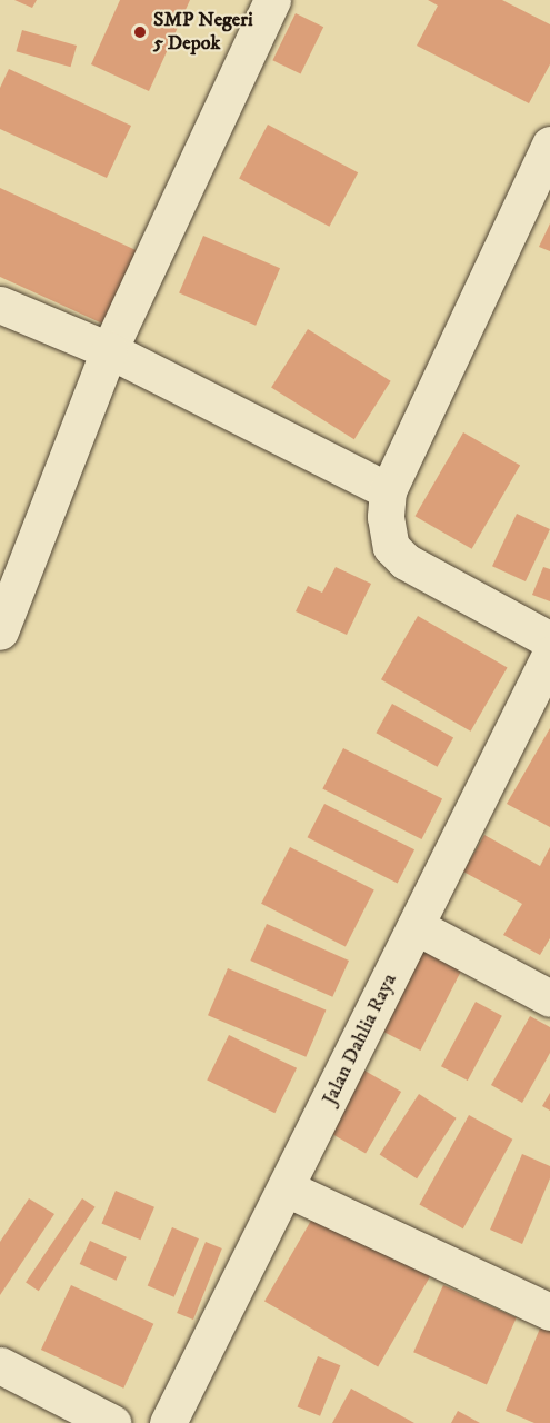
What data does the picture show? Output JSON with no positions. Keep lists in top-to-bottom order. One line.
{"streets":{"street":["Jalan Dahlia Raya"]},"places":["SMP Negeri 5 Depok"]}
